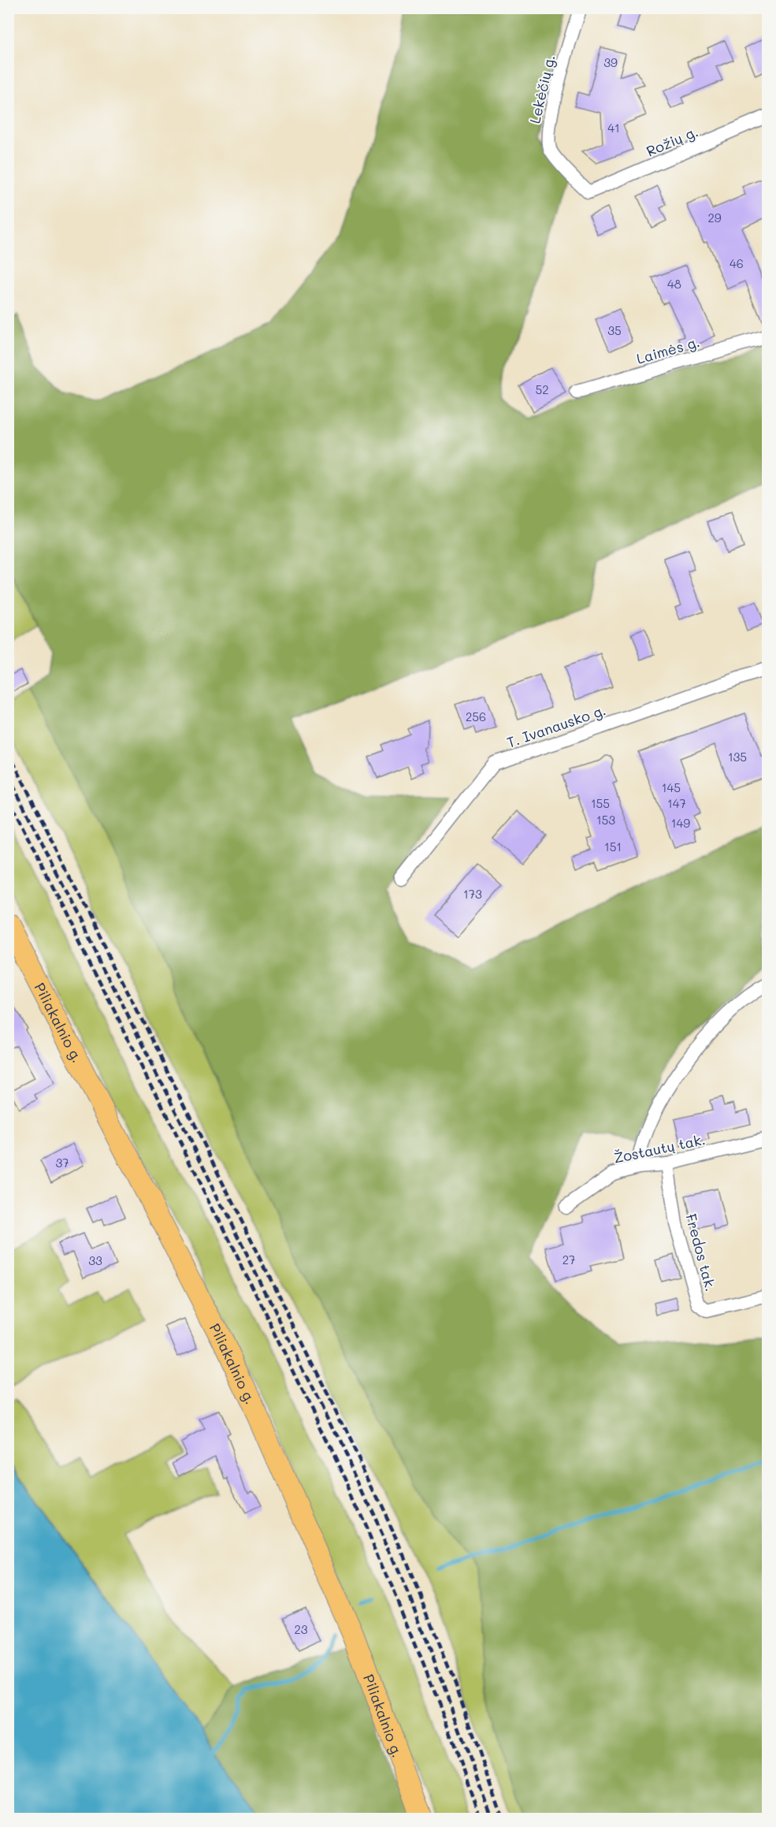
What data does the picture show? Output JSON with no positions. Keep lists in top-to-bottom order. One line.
{"streets":{"main road":["Piliakalnio g."],"street":["Lekėčių g.","Rožių g.","Laimės g.","T. Ivanausko g.","Žostautų tak.","Fredos tak."]},"crossings":[["Lekėčių g.","Rožių g."],["Žostautų tak.","Fredos tak."]],"house_numbers":["39","41","29","46","48","35","52","256","135","145","155","147","153","149","151","173","37","27","33","23"]}
